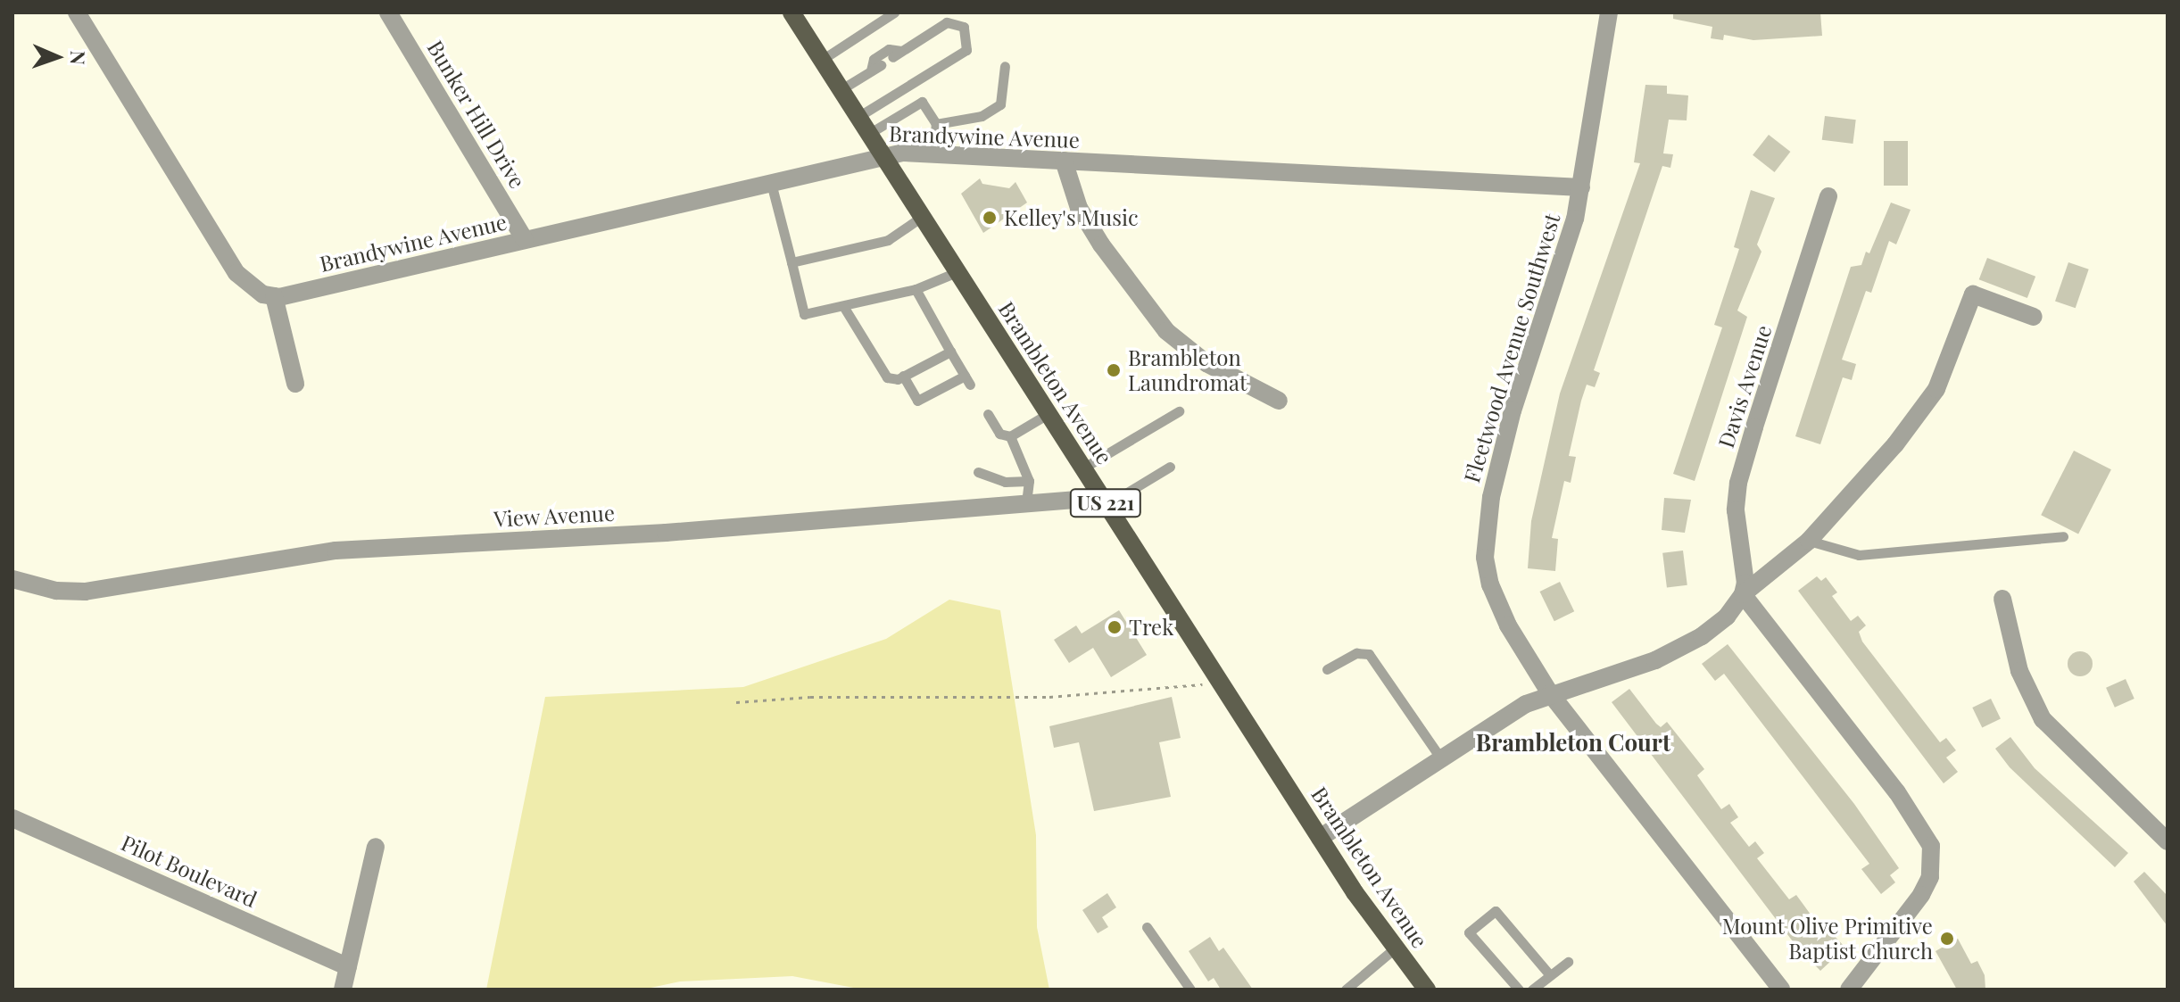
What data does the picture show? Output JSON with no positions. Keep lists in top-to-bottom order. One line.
{"streets":{"main road":["Brambleton Avenue","US 221"],"street":["Bunker Hill Drive","Brandywine Avenue","Fleetwood Avenue Southwest","Davis Avenue","View Avenue","Pilot Boulevard"]},"crossings":[["Bunker Hill Drive","Brandywine Avenue"],["Brandywine Avenue","Fleetwood Avenue Southwest"],["Brandywine Avenue","Brambleton Avenue"],["Brambleton Avenue","View Avenue"]],"districts":["Brambleton Court"],"places":["Kelley's Music","Brambleton Laundromat","Trek","Mount Olive Primitive Baptist Church"],"north":"right"}
